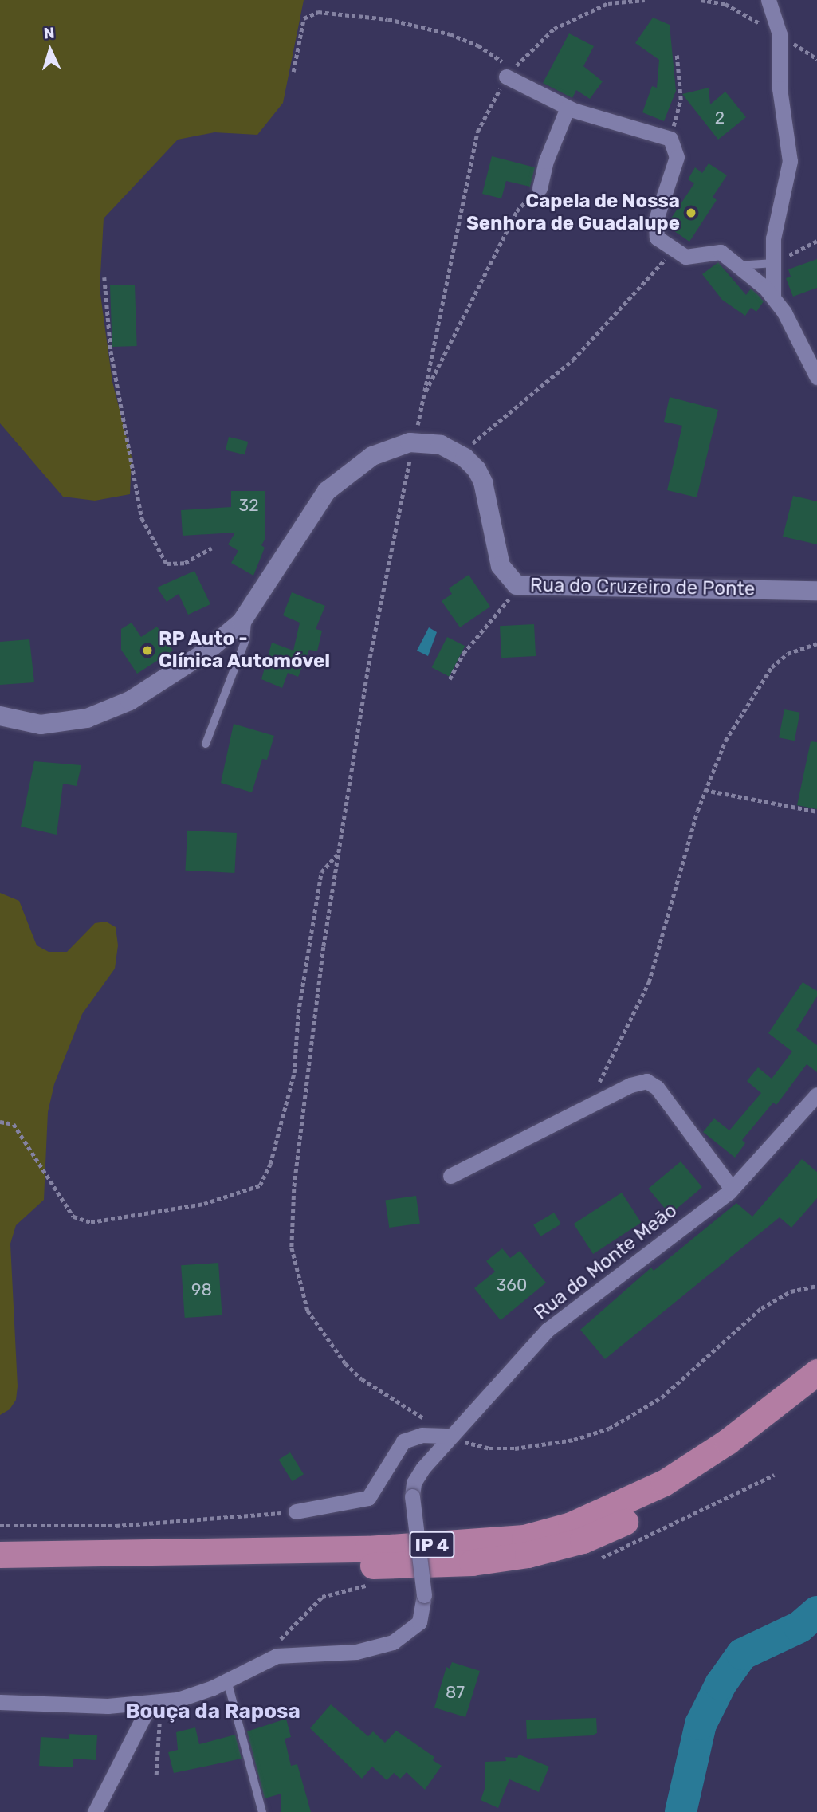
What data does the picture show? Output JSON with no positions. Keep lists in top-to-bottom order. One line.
{"streets":{"highway":["IP 4"],"street":["Rua do Cruzeiro de Ponte","Rua do Monte Meão"]},"districts":["Bouça da Raposa"],"places":["Capela de Nossa Senhora de Guadalupe","RP Auto - Clínica Automóvel"],"house_numbers":["2","32","360","98","87"],"north":"top"}
